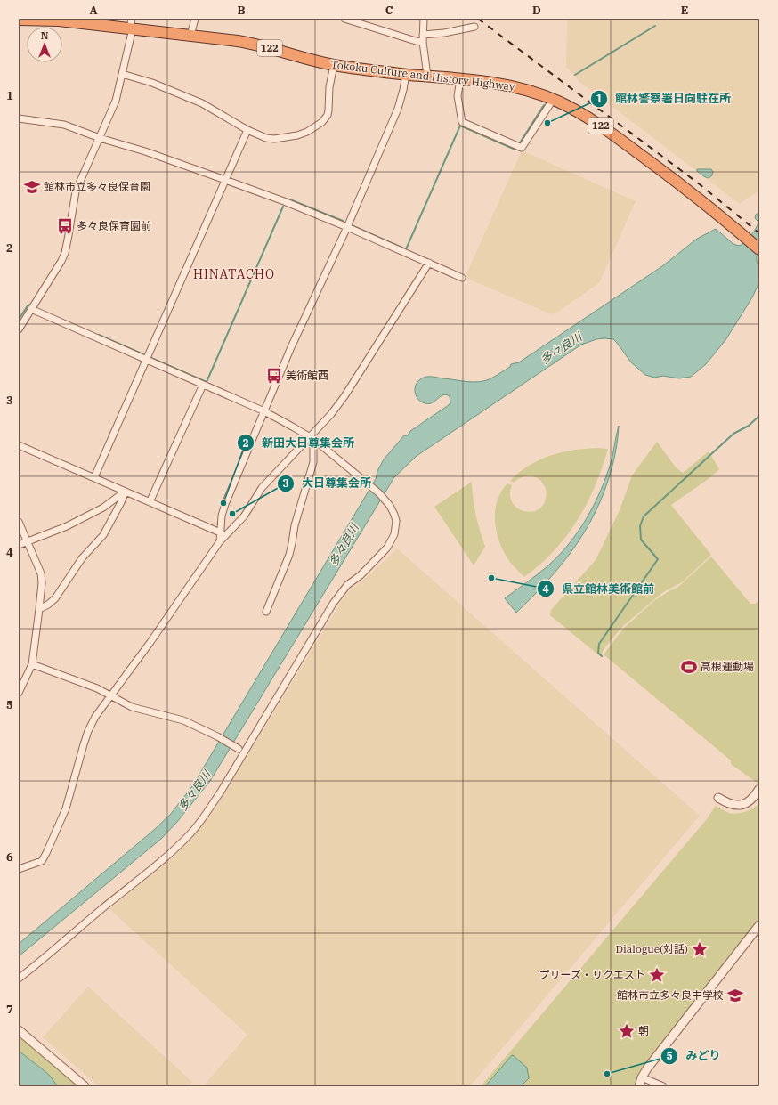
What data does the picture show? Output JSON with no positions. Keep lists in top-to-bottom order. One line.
{"streets":{"highway":["122","Tokoku Culture and History Highway"]},"districts":["HINATACHO"],"water":["多々良川"],"places":{"other":["館林警察署日向駐在所","新田大日尊集会所","大日尊集会所","県立館林美術館前","みどり"],"school or university":["館林市立多々良保育園","館林市立多々良中学校"],"bus stop":["多々良保育園前","美術館西"],"sports":["高根運動場"],"place":["Dialogue(対話)","プリーズ・リクエスト","朝"]},"north":"top","grid":{"columns":["A","B","C","D","E"],"rows":["1","2","3","4","5","6","7"]}}
